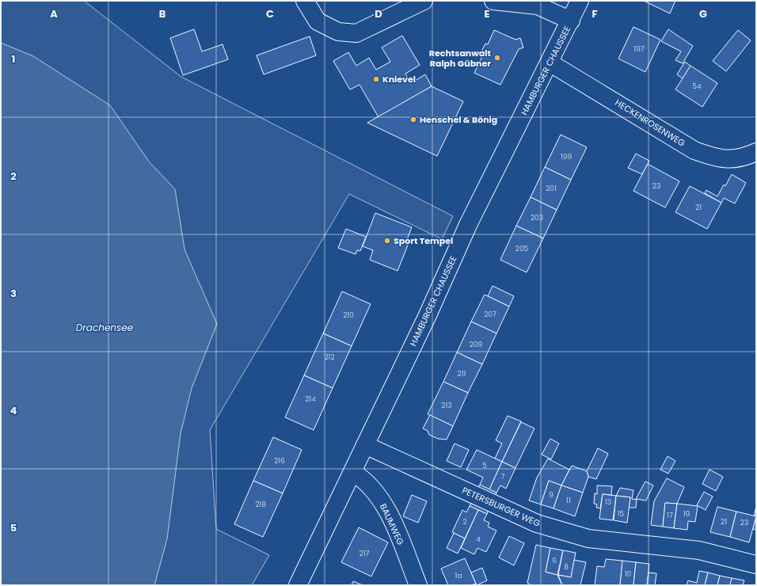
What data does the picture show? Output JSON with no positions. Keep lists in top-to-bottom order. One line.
{"streets":{"street":["HAMBURGER CHAUSSEE","HECKENROSENWEG","PETERSBURGER WEG","BAUMWEG"]},"crossings":[["HAMBURGER CHAUSSEE","HECKENROSENWEG"],["HAMBURGER CHAUSSEE","PETERSBURGER WEG"],["HAMBURGER CHAUSSEE","BAUMWEG"]],"water":["Drachensee"],"places":["Rechtsanwalt Ralph Gübner","Knievel","Henschel & Bönig","Sport Tempel"],"house_numbers":["197","54","199","23","201","21","203","205","207","210","209","212","211","214","213","216","5","7","9","11","13","218","15","19","17","2","21","23","4","217","6","8","10","1a"],"grid":{"columns":["A","B","C","D","E","F","G"],"rows":["1","2","3","4","5"]}}
